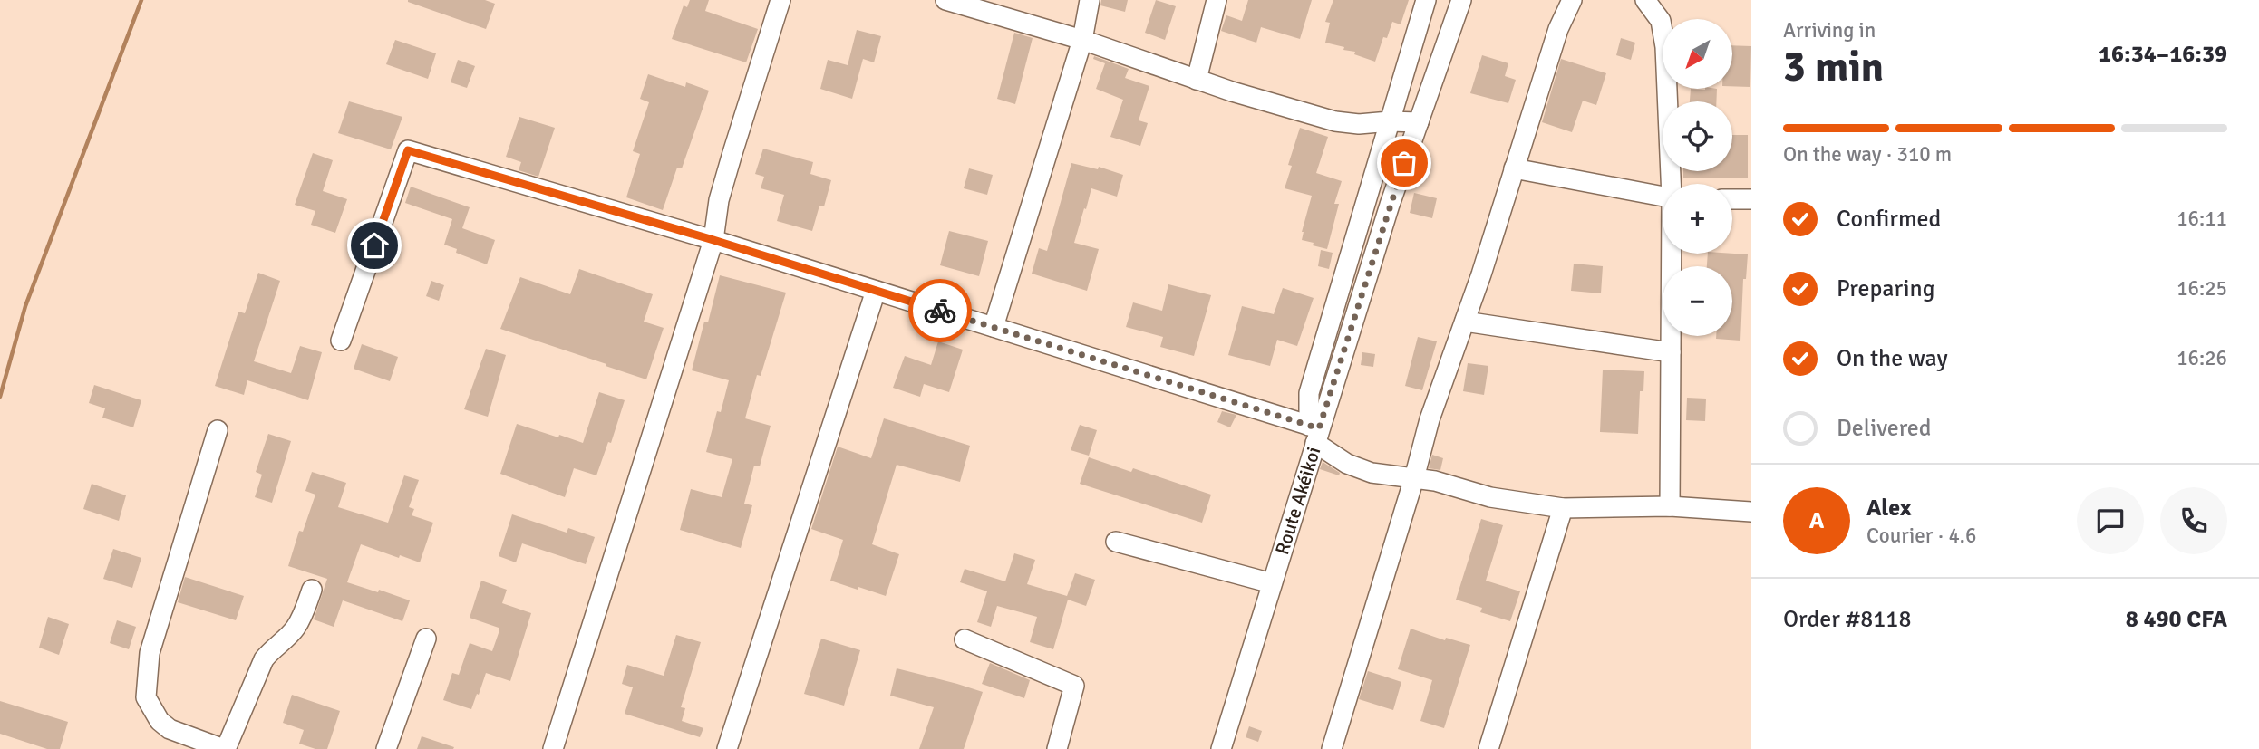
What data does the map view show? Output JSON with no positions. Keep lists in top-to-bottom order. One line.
{"streets":{"street":["Route Akéikoi"]},"north":"bottom left","page":{"heading":["3 min","Arriving in","16:34–16:39"],"panel":["Alex","Courier · 4.6","Order #8118","8 490 CFA"],"map_buttons":["+","−"],"bar":"On the way · 310 m","list":[["Confirmed","16:11"],["Preparing","16:25"],["On the way","16:26"],"Delivered"],"round":"A"}}
